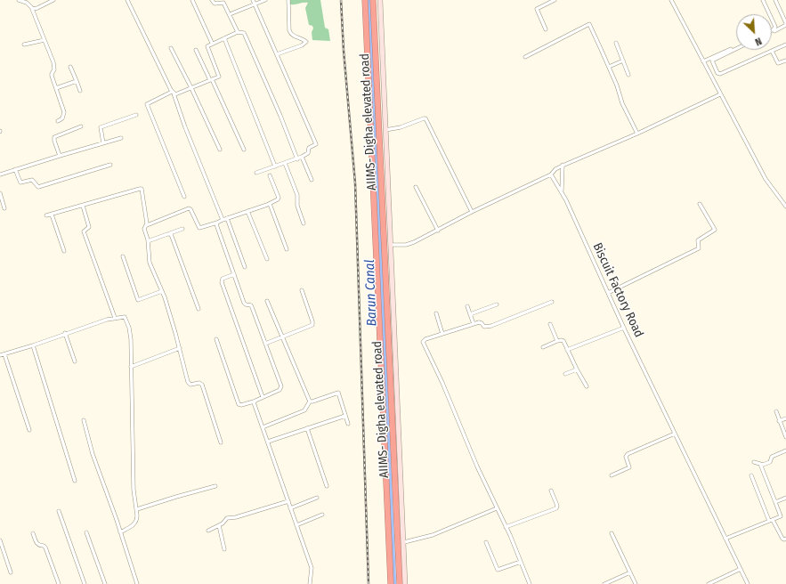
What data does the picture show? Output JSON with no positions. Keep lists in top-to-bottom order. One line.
{"streets":{"highway":["AIIMS- Digha elevated road"],"street":["Biscuit Factory Road"]},"water":["Barun Canal"],"north":"bottom right"}
